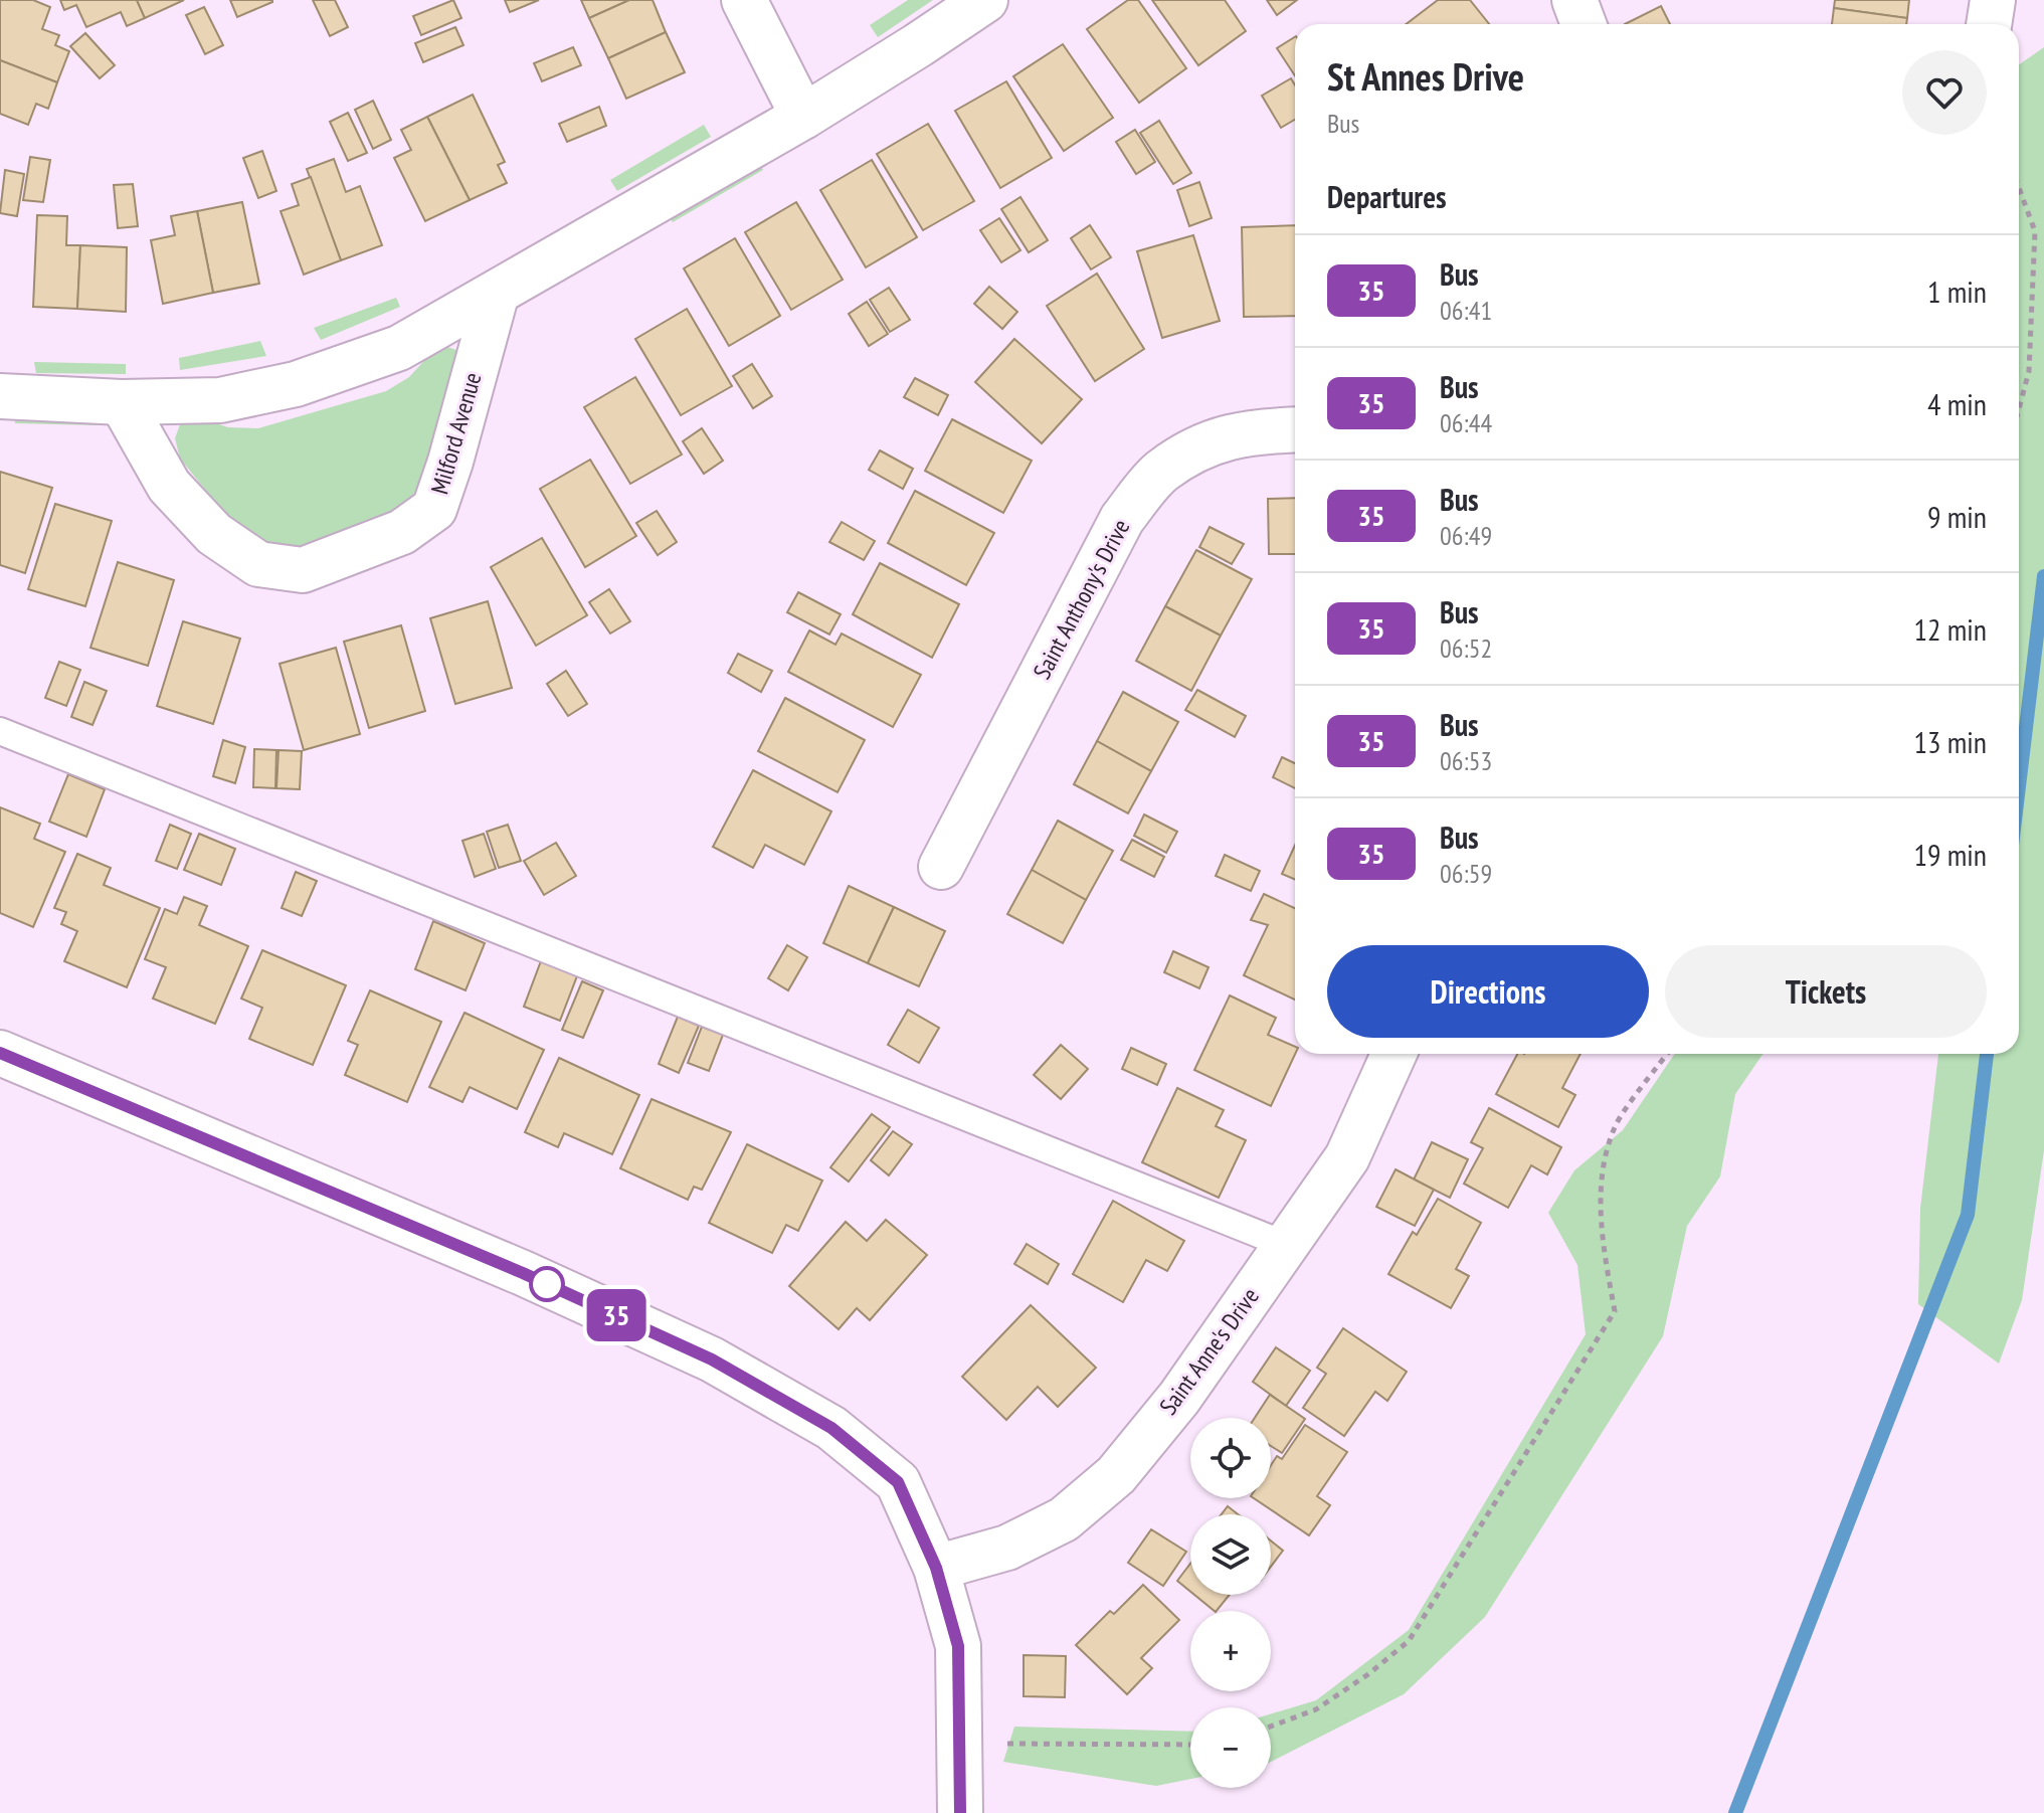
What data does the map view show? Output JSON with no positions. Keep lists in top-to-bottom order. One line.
{"streets":{"street":["Milford Avenue","Saint Anthony's Drive","Saint Anne's Drive"]},"lines":["bus line 35"],"page":{"on_map":"35","heading":[["St Annes Drive","Bus"],"Departures"],"list":[{"mark":"35","name":"Bus","note":"06:41","value":"1 min"},{"mark":"35","name":"Bus","note":"06:44","value":"4 min"},{"mark":"35","name":"Bus","note":"06:49","value":"9 min"},{"mark":"35","name":"Bus","note":"06:52","value":"12 min"},{"mark":"35","name":"Bus","note":"06:53","value":"13 min"},{"mark":"35","name":"Bus","note":"06:59","value":"19 min"}],"buttons":["Directions","Tickets"],"map_buttons":["+","−"]}}
